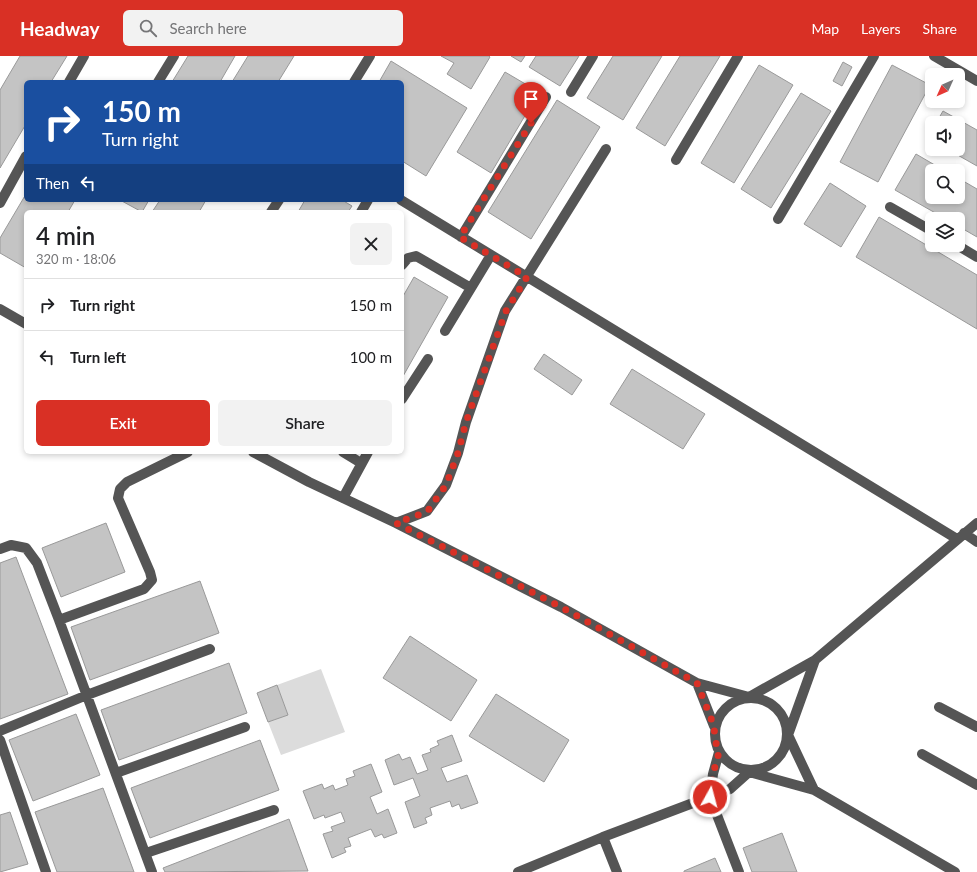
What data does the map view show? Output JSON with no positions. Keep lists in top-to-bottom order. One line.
{"north":"bottom left","page":{"header":"Headway","search":"Search here","nav":["Map","Layers","Share"],"turn":["150 m","Turn right"],"then":"Then","heading":["4 min","320 m · 18:06"],"list":[{"name":"Turn right","value":"150 m"},{"name":"Turn left","value":"100 m"}],"buttons":["Exit","Share"]}}
